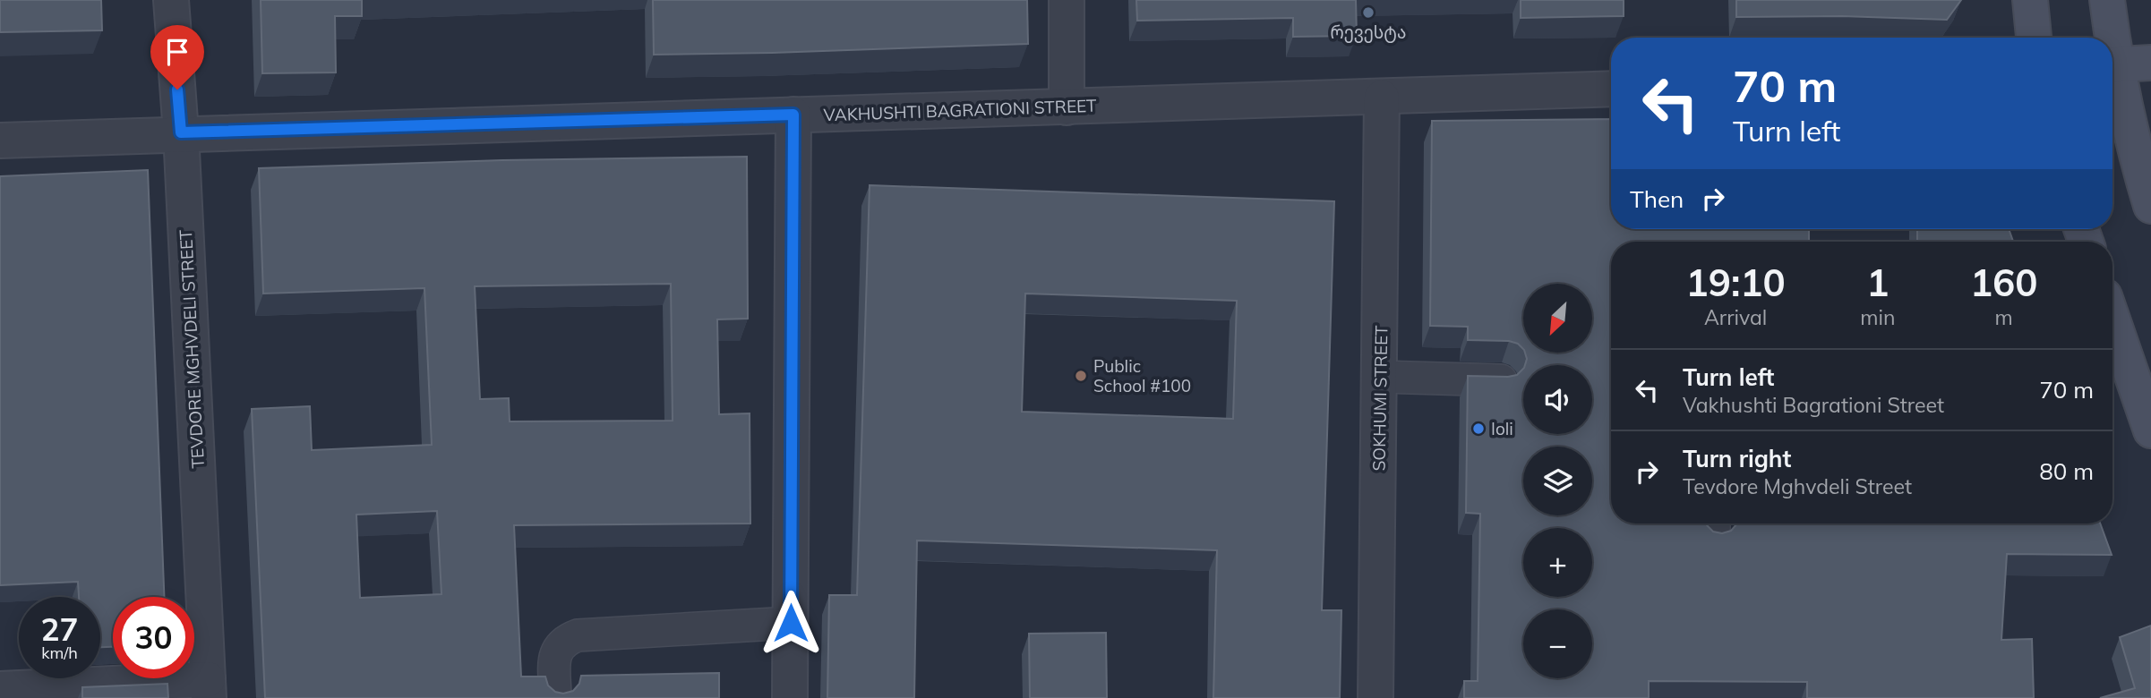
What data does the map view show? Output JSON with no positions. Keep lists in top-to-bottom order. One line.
{"streets":{"street":["VAKHUSHTI BAGRATIONI STREET","TEVDORE MGHVDELI STREET","SOKHUMI STREET"]},"crossings":[["VAKHUSHTI BAGRATIONI STREET","TEVDORE MGHVDELI STREET"],["VAKHUSHTI BAGRATIONI STREET","SOKHUMI STREET"]],"places":["რევესტა","Public School #100","Ioli"],"north":"bottom left","page":{"turn":["70 m","Turn left"],"then":"Then","eta":["19:10","Arrival","1","min","160","m"],"map_buttons":["+","−"],"list":[{"name":"Turn left","note":"Vakhushti Bagrationi Street","value":"70 m"},{"name":"Turn right","note":"Tevdore Mghvdeli Street","value":"80 m"}],"speed":"27 km/h","limit":"30"}}
